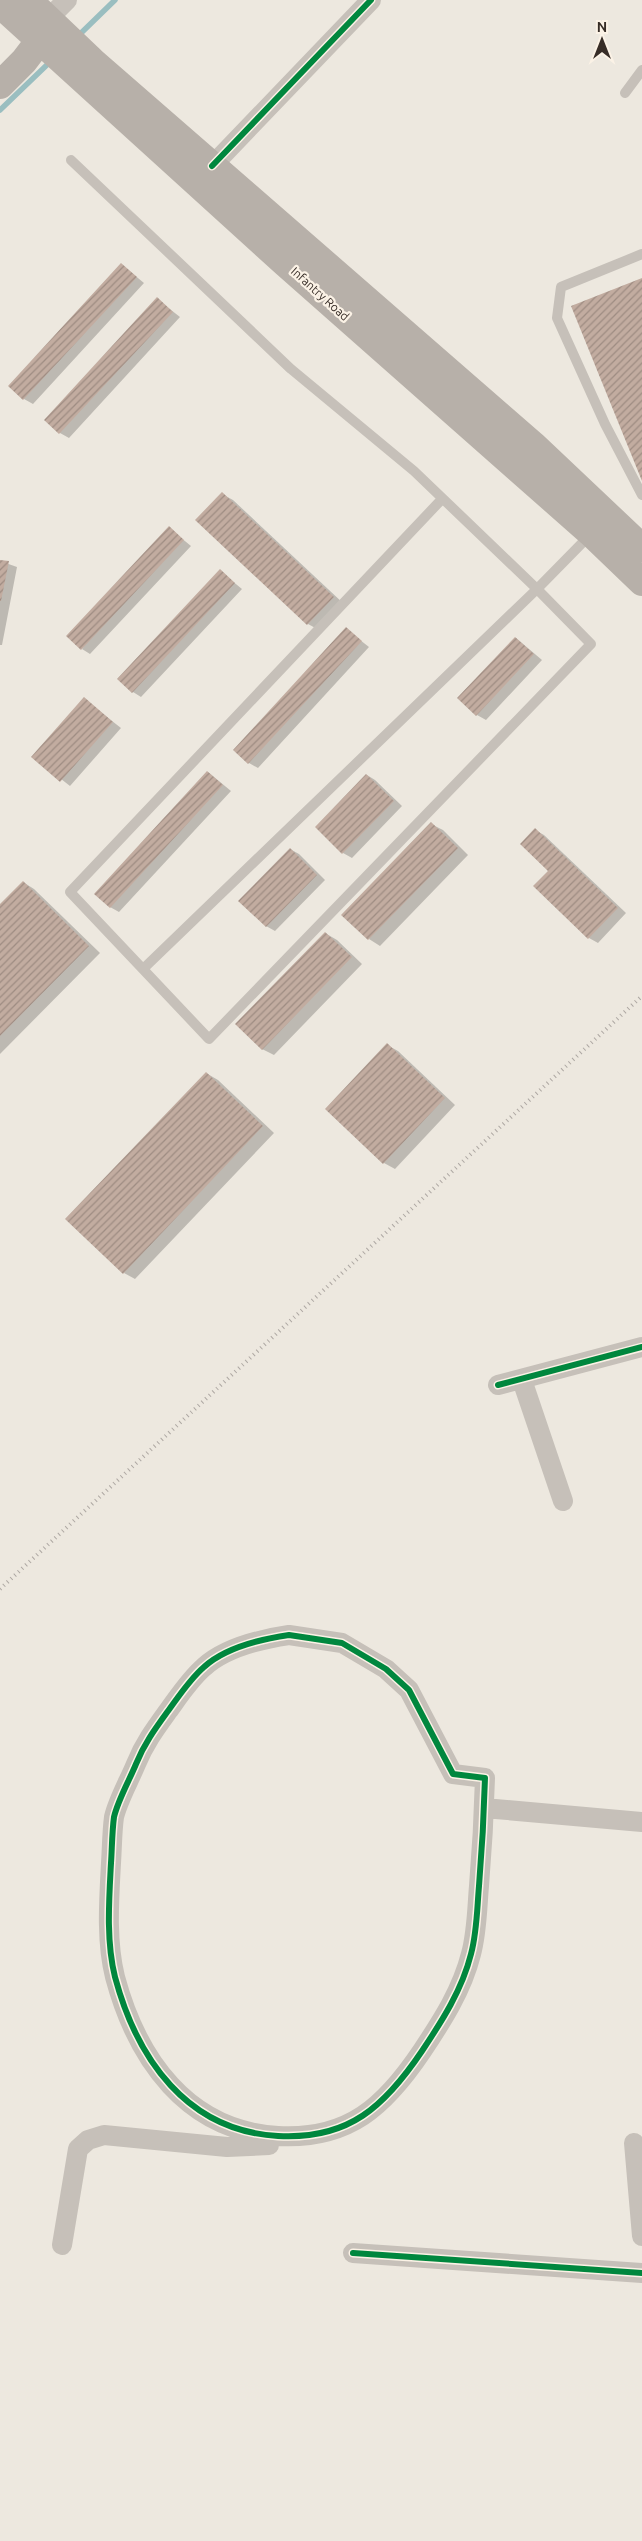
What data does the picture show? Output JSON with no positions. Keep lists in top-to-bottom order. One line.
{"streets":{"main road":["Infantry Road"]},"north":"top"}
